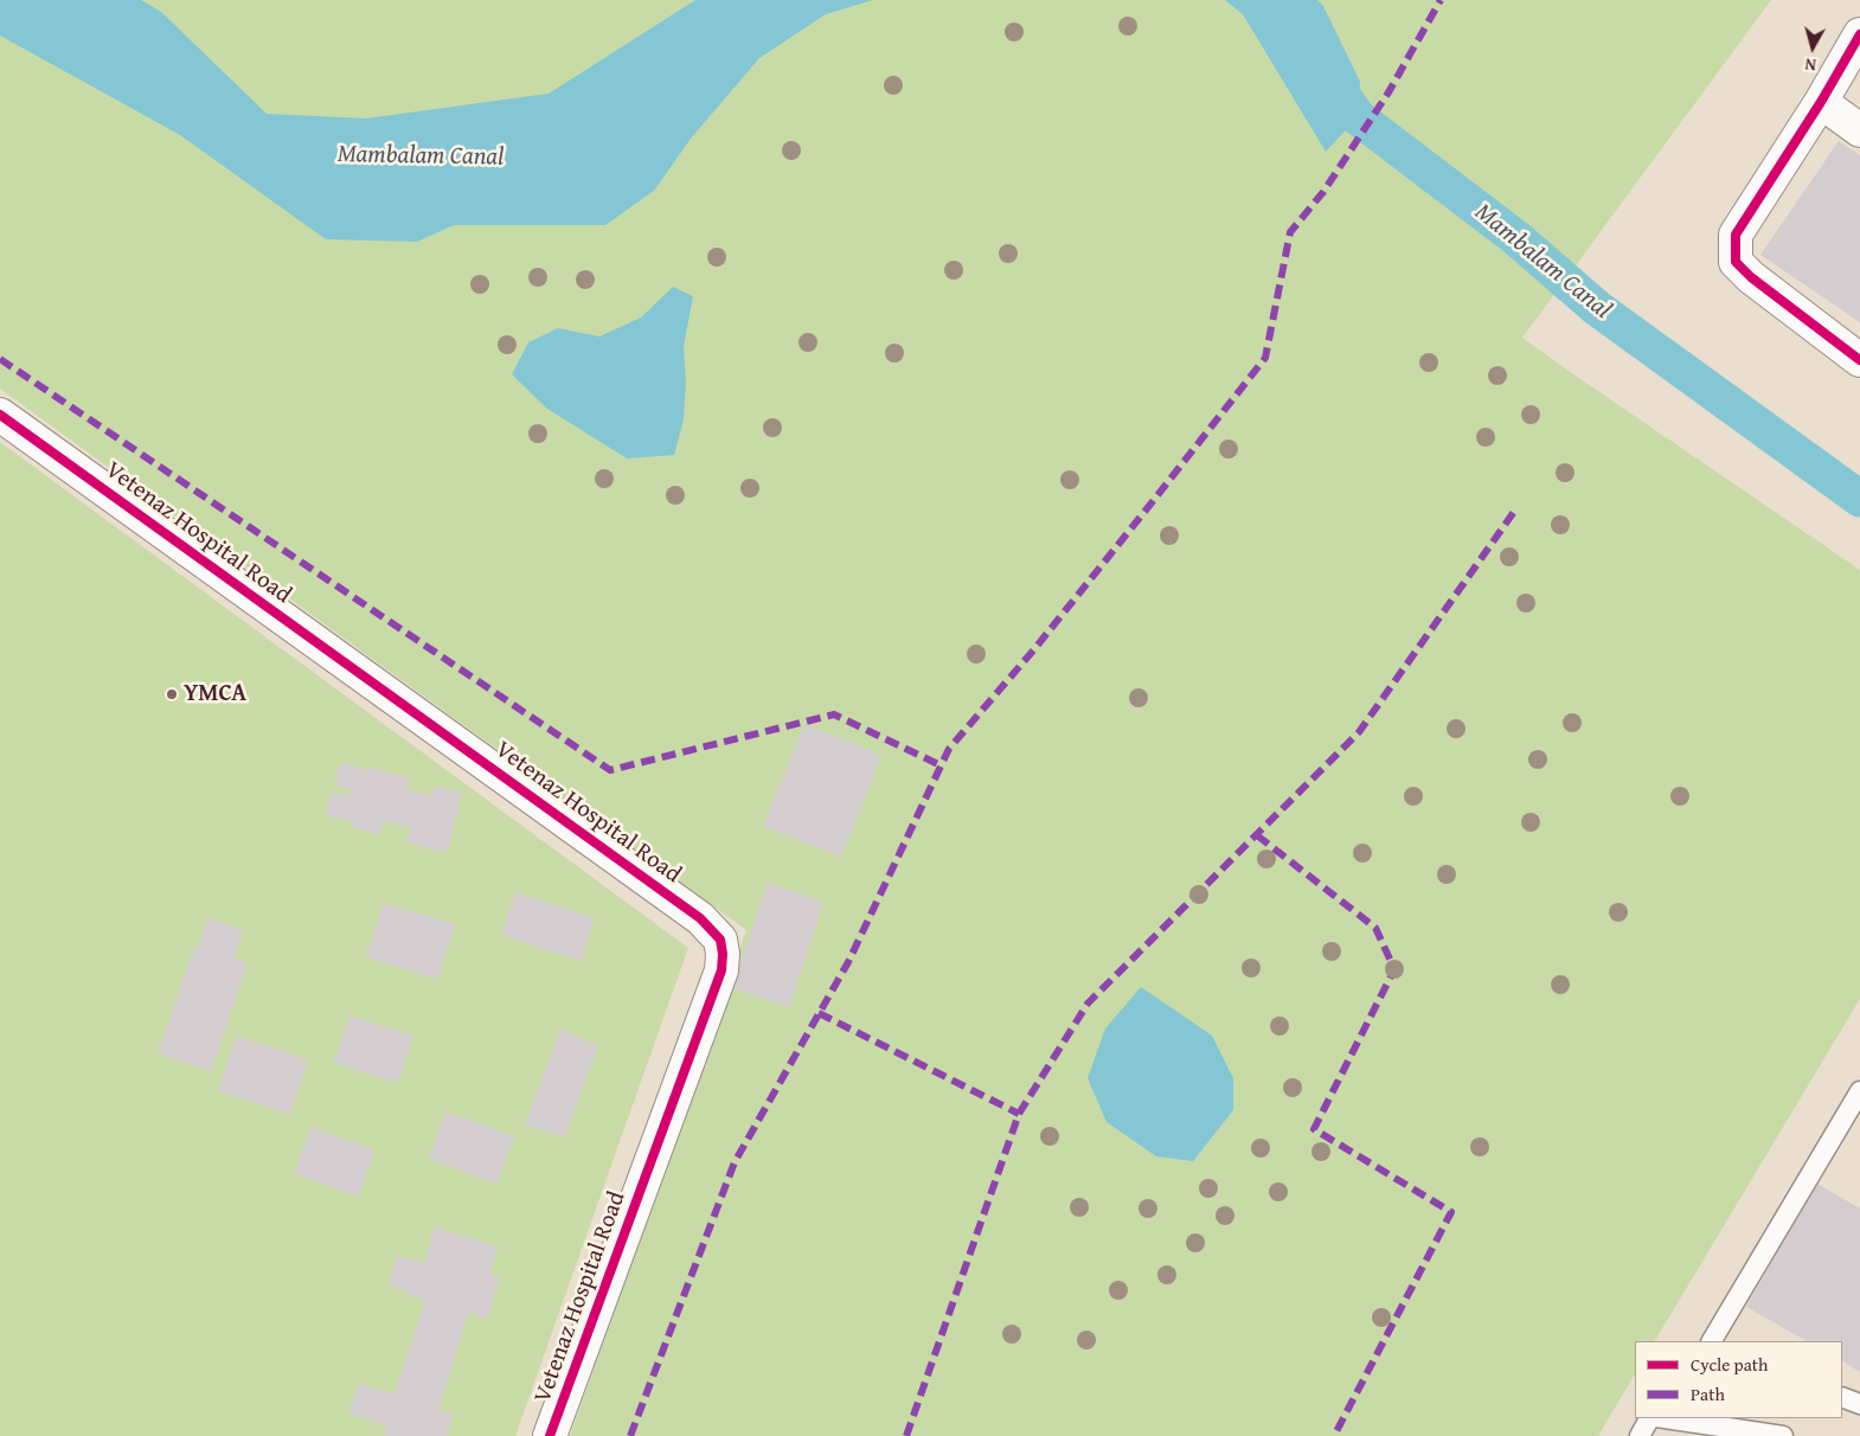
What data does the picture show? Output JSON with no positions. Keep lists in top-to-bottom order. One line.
{"streets":{"street":["Vetenaz Hospital Road"]},"water":["Mambalam Canal"],"places":["YMCA"],"legend":["Cycle path","Path"],"north":"bottom"}
